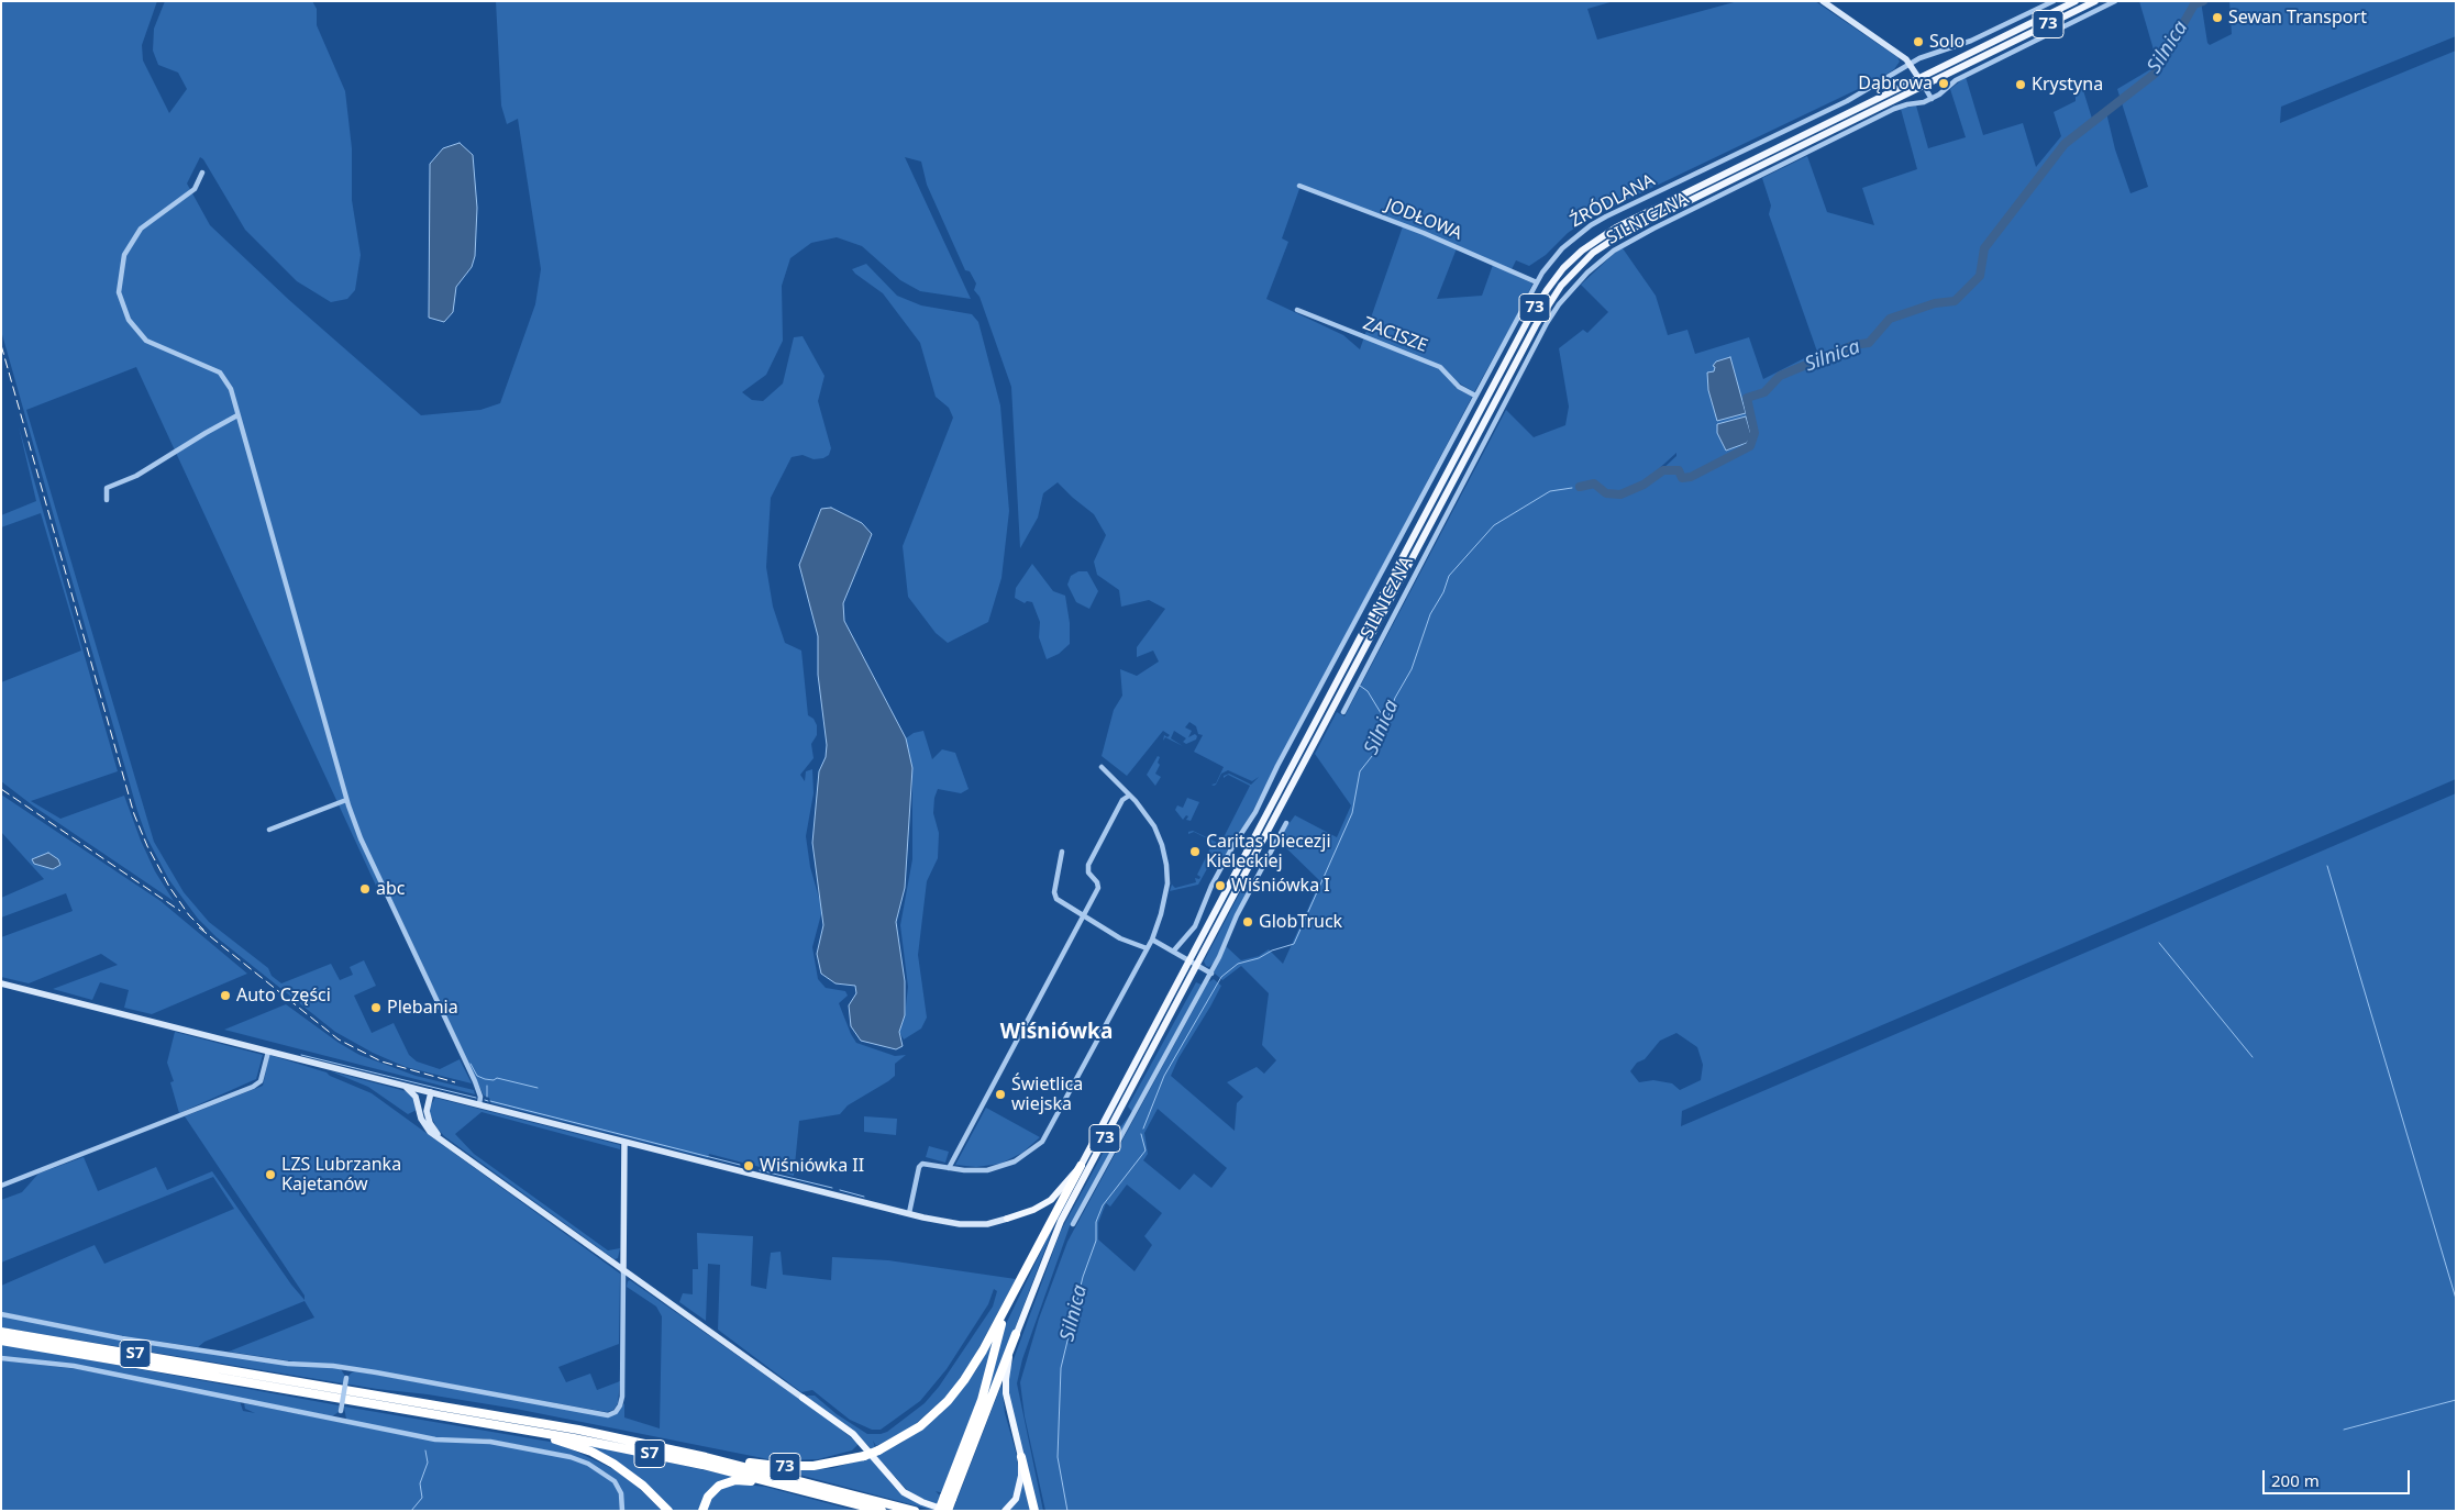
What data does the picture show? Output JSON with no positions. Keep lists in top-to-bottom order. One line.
{"streets":{"highway":["73","S7"],"street":["ŹRÓDLANA","SILNICZNA","JODŁOWA","ZACISZE"]},"crossings":[["73","S7"],["ŹRÓDLANA","JODŁOWA"],["ŹRÓDLANA","ZACISZE"]],"districts":["Wiśniówka"],"water":["Silnica"],"places":["Sewan Transport","Solo","Dąbrowa","Krystyna","Caritas Diecezji Kieleckiej","Wiśniówka I","abc","GlobTruck","Auto Części","Plebania","Świetlica wiejska","Wiśniówka II","LZS Lubrzanka Kajetanów"],"scale_bar":"200 m"}
